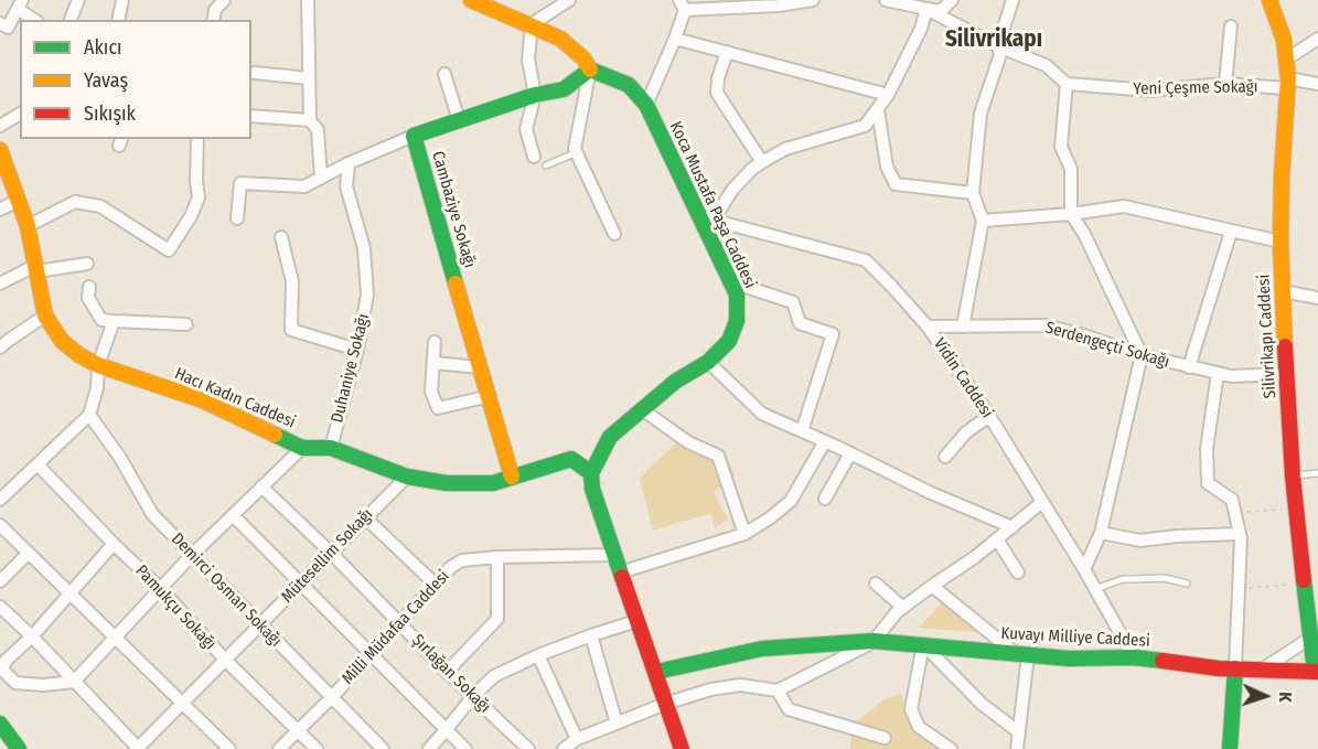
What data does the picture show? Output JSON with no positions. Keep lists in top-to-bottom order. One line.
{"streets":{"street":["Yeni Çeşme Sokağı","Koca Mustafa Paşa Caddesi","Cambaziye Sokağı","Silivrikapı Caddesi","Serdengeçti Sokağı","Duhaniye Sokağı","Vidin Caddesi","Hacı Kadın Caddesi","Mütesellim Sokağı","Demirci Osman Sokağı","Pamukçu Sokağı","Milli Müdafaa Caddesi","Kuvayı Milliye Caddesi","Şırlağan Sokağı"]},"crossings":[["Yeni Çeşme Sokağı","Silivrikapı Caddesi"],["Koca Mustafa Paşa Caddesi","Cambaziye Sokağı"],["Koca Mustafa Paşa Caddesi","Vidin Caddesi"],["Koca Mustafa Paşa Caddesi","Hacı Kadın Caddesi"],["Cambaziye Sokağı","Hacı Kadın Caddesi"],["Silivrikapı Caddesi","Serdengeçti Sokağı"],["Silivrikapı Caddesi","Kuvayı Milliye Caddesi"],["Serdengeçti Sokağı","Vidin Caddesi"],["Duhaniye Sokağı","Hacı Kadın Caddesi"],["Vidin Caddesi","Kuvayı Milliye Caddesi"],["Hacı Kadın Caddesi","Mütesellim Sokağı"],["Mütesellim Sokağı","Demirci Osman Sokağı"],["Mütesellim Sokağı","Pamukçu Sokağı"],["Mütesellim Sokağı","Şırlağan Sokağı"],["Demirci Osman Sokağı","Milli Müdafaa Caddesi"],["Pamukçu Sokağı","Milli Müdafaa Caddesi"],["Milli Müdafaa Caddesi","Şırlağan Sokağı"]],"districts":["Silivrikapı"],"legend":["Akıcı","Yavaş","Sıkışık"],"north":"right"}
